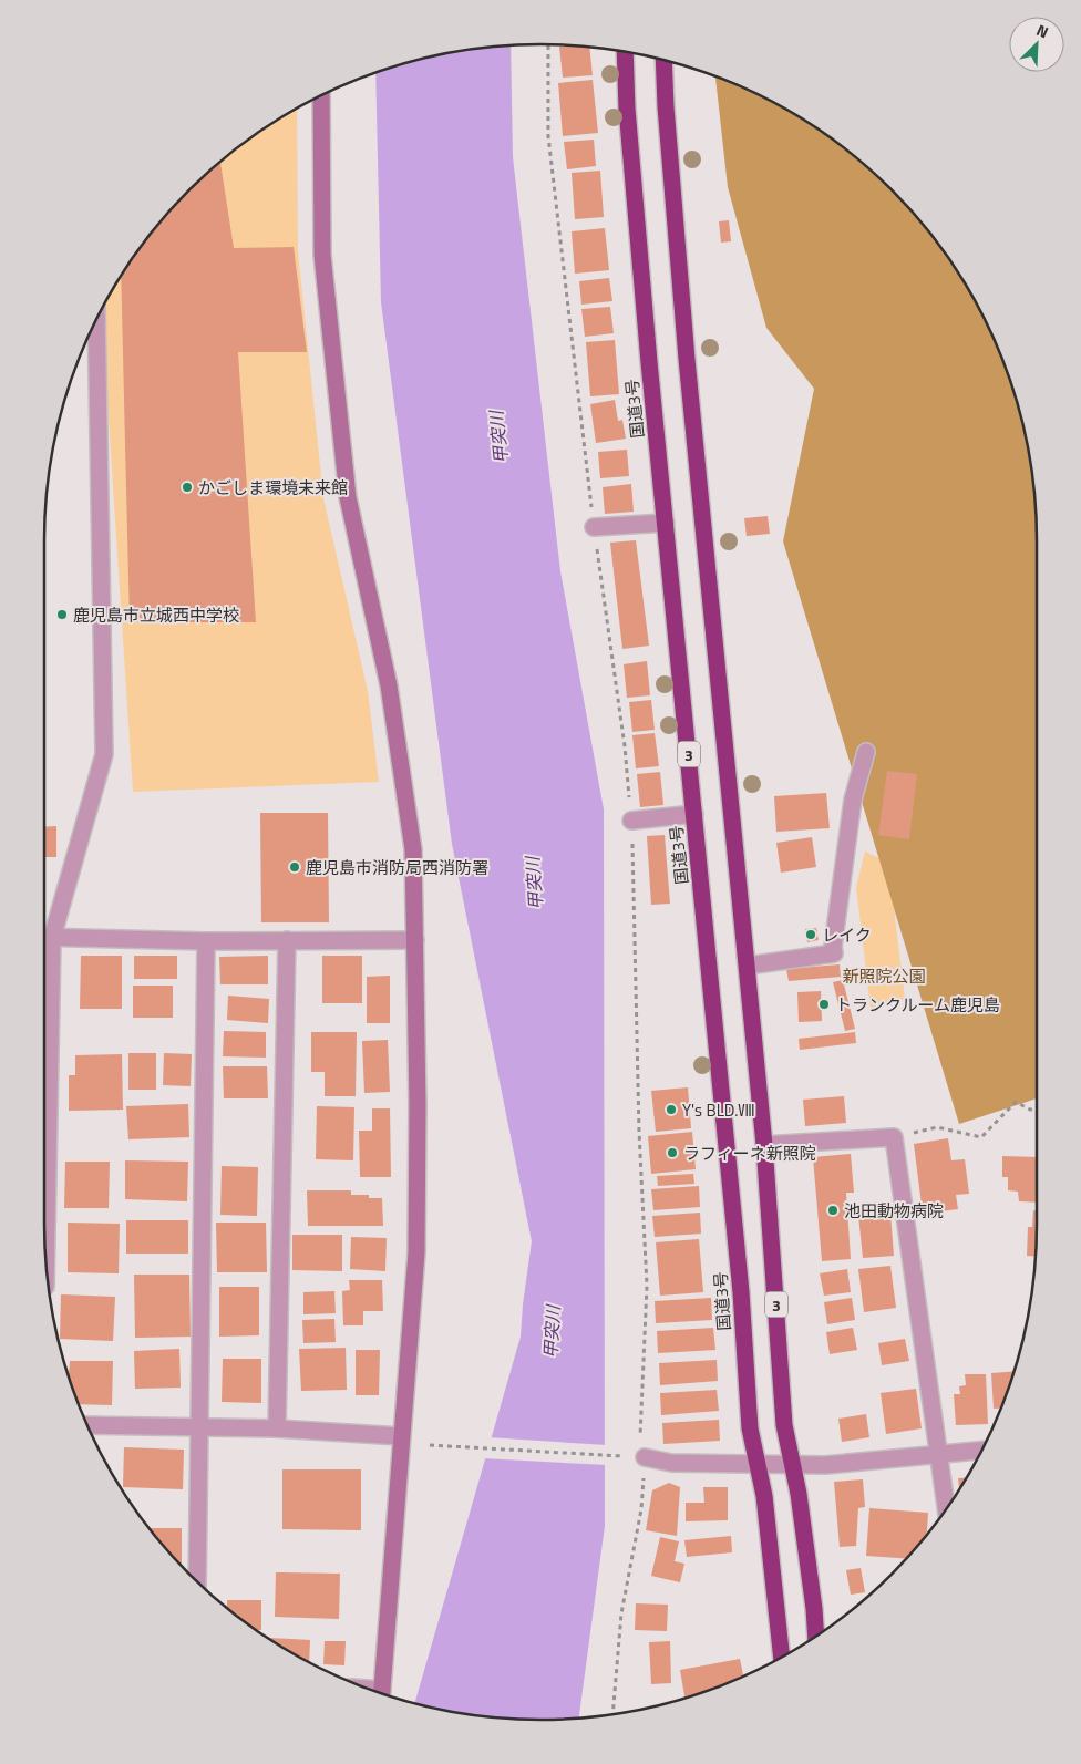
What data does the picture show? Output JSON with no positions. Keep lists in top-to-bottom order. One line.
{"streets":{"highway":["国道3号","3"]},"water":["甲突川"],"parks":["新照院公園"],"places":["かごしま環境未来館","鹿児島市立城西中学校","鹿児島市消防局西消防署","レイク","トランクルーム鹿児島","Y's BLD.Ⅷ","ラフィーネ新照院","池田動物病院"],"north":"top right"}
